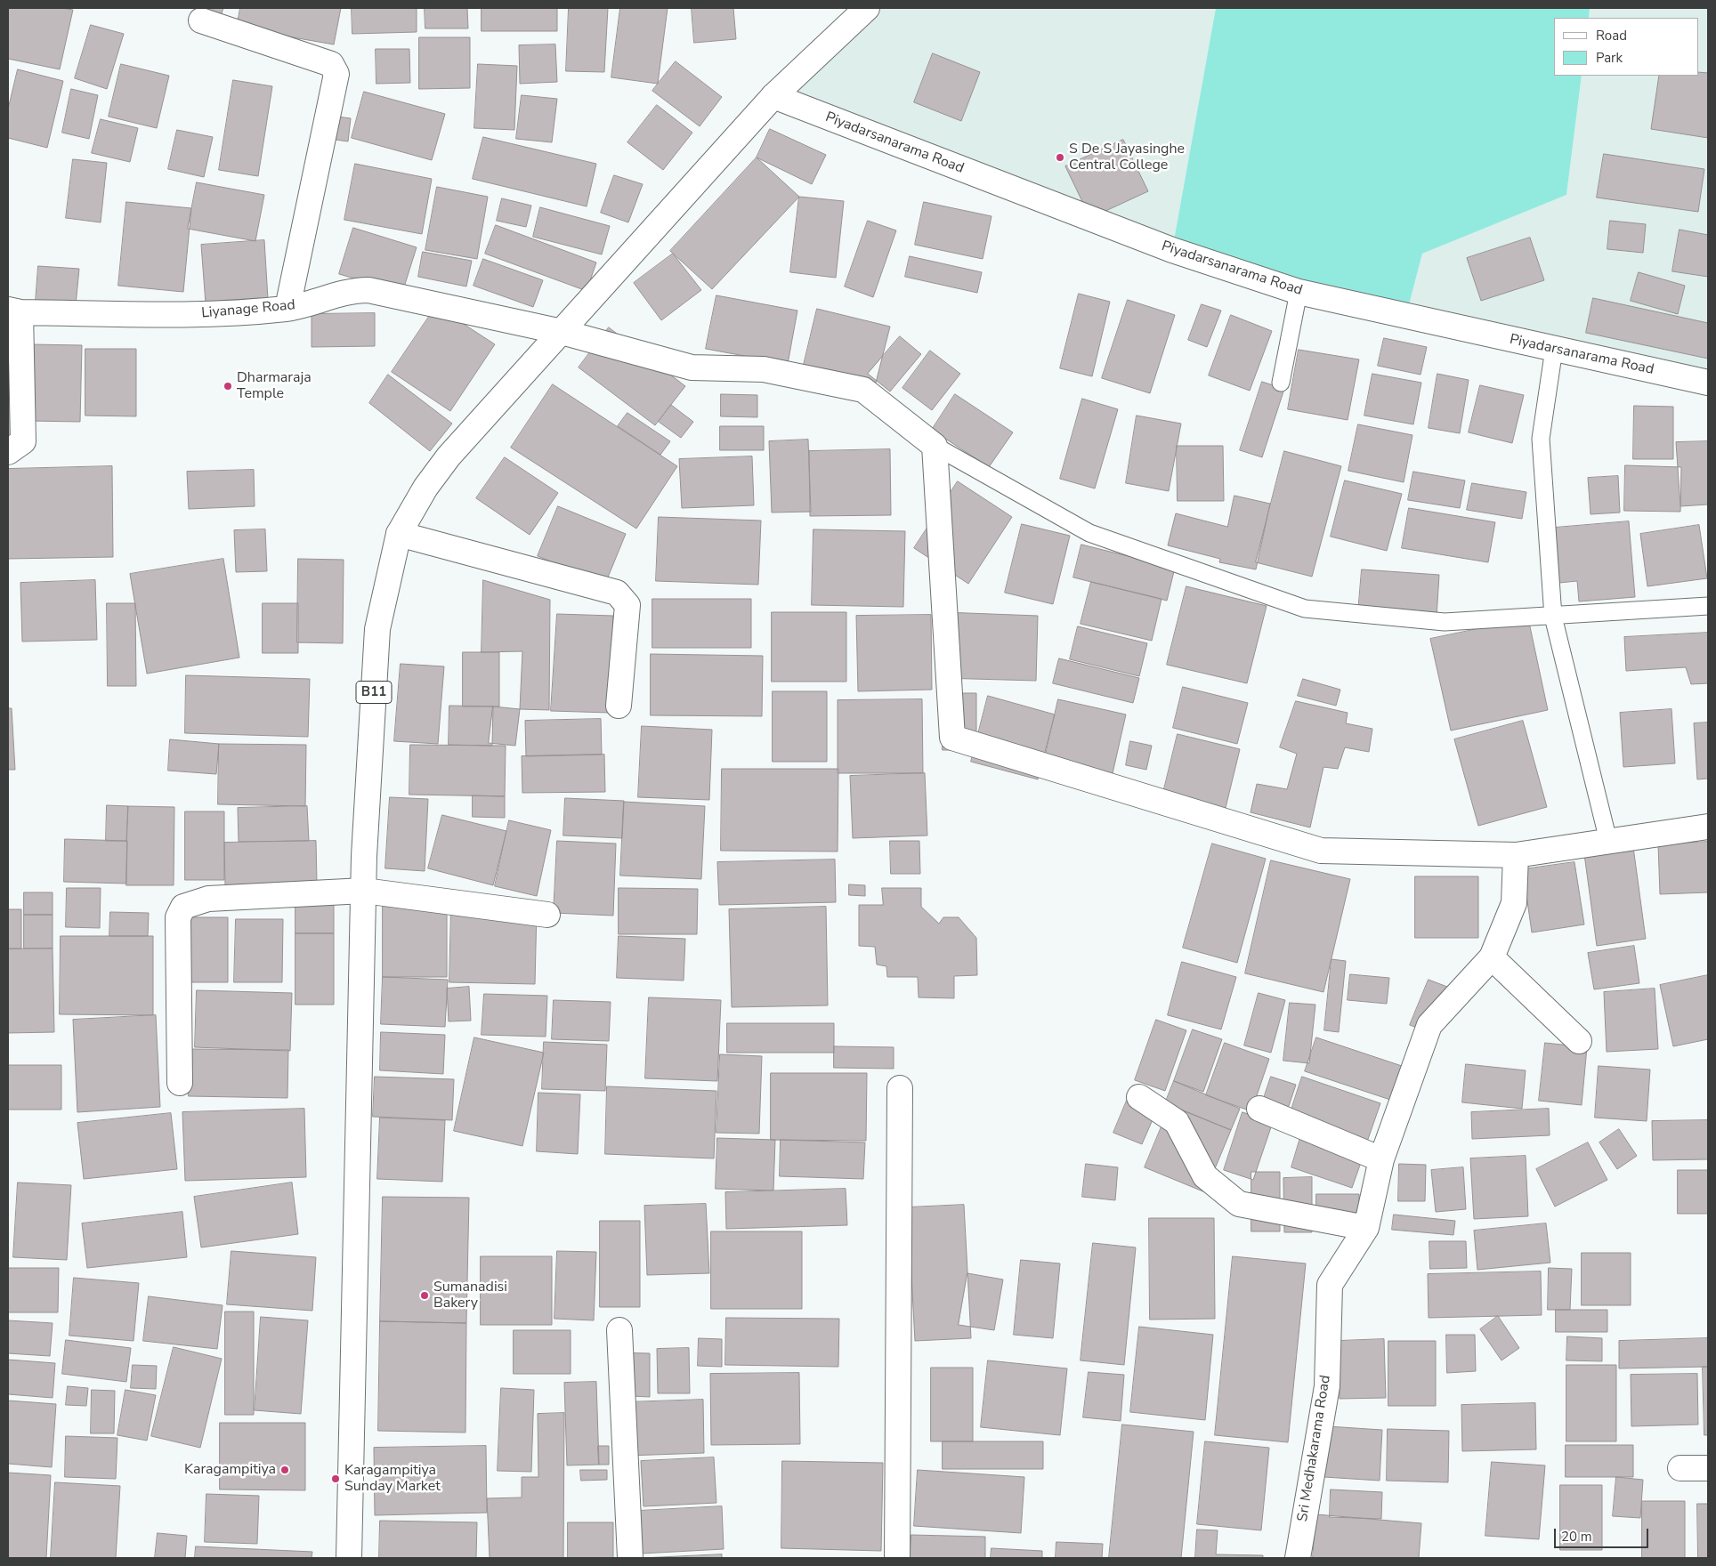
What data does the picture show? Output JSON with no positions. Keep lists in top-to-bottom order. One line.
{"streets":{"street":["Piyadarsanarama Road","Liyanage Road","B11","Sri Medhakarama Road"]},"crossings":[["Piyadarsanarama Road","B11"],["Liyanage Road","B11"]],"places":["S De S Jayasinghe Central College","Dharmaraja Temple","Sumanadisi Bakery","Karagampitiya","Karagampitiya Sunday Market"],"legend":["Road","Park"],"scale_bar":"20 m"}
